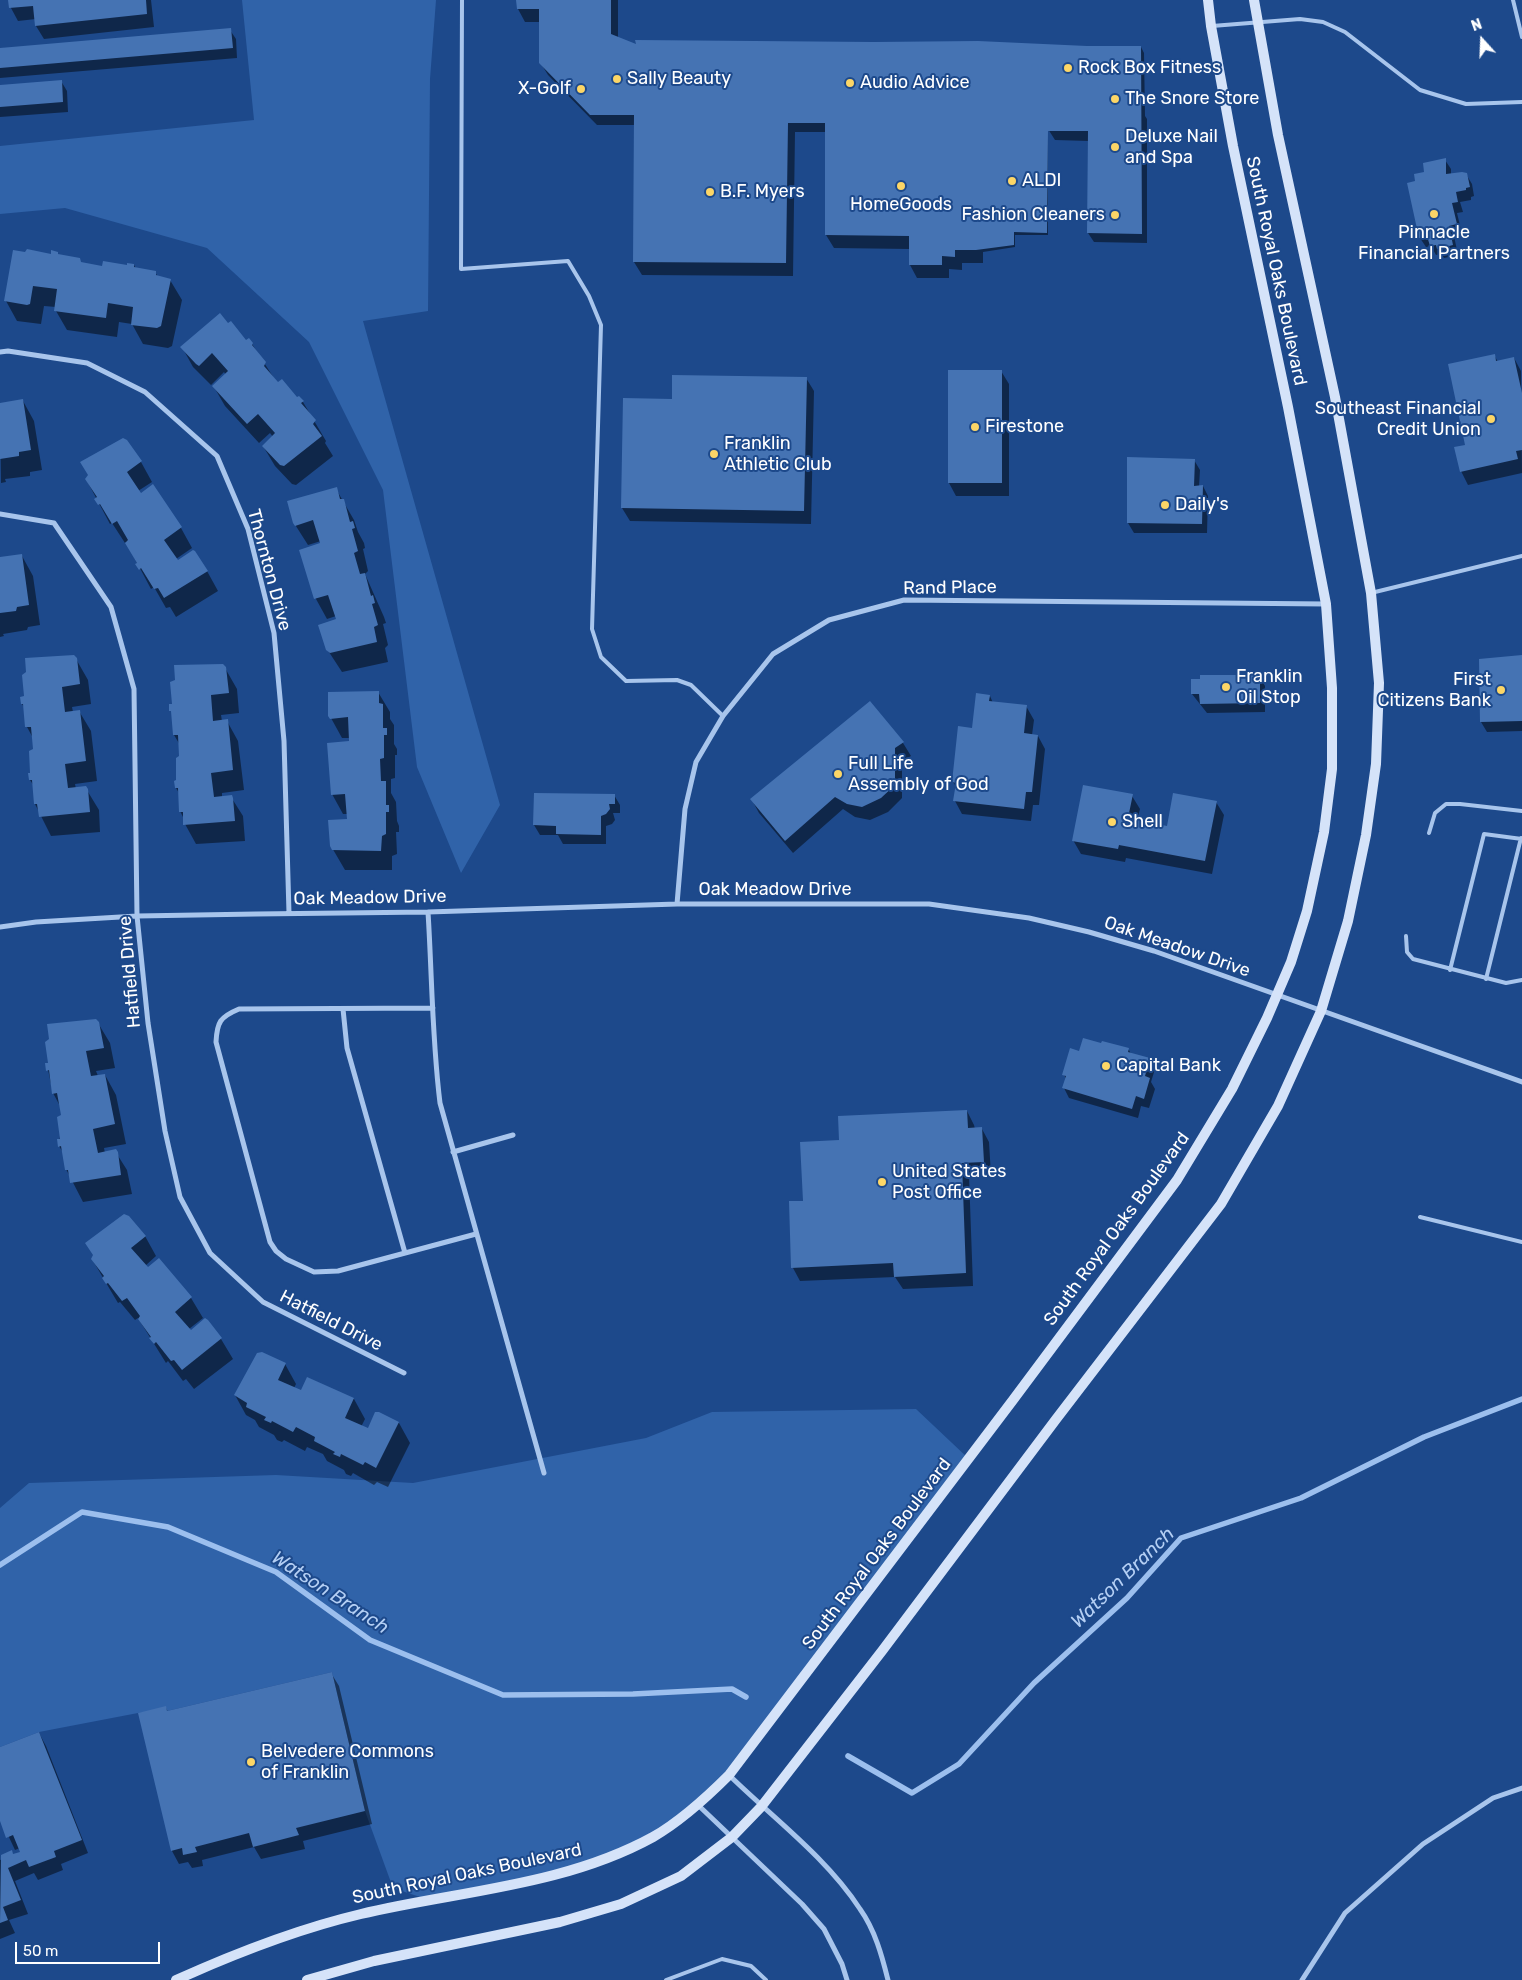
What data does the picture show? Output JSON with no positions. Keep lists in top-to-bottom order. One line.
{"streets":{"main road":["South Royal Oaks Boulevard"],"street":["Thornton Drive","Rand Place","Oak Meadow Drive","Hatfield Drive"]},"crossings":[["South Royal Oaks Boulevard","Rand Place"],["South Royal Oaks Boulevard","Oak Meadow Drive"],["Thornton Drive","Oak Meadow Drive"],["Rand Place","Oak Meadow Drive"],["Oak Meadow Drive","Hatfield Drive"]],"water":["Watson Branch"],"places":["Rock Box Fitness","Sally Beauty","Audio Advice","X-Golf","The Snore Store","Deluxe Nail and Spa","ALDI","HomeGoods","B.F. Myers","Pinnacle Financial Partners","Fashion Cleaners","Southeast Financial Credit Union","Firestone","Franklin Athletic Club","Daily's","Franklin Oil Stop","First Citizens Bank","Full Life Assembly of God","Shell","Capital Bank","United States Post Office","Belvedere Commons of Franklin"],"scale_bar":"50 m","north":"top"}
